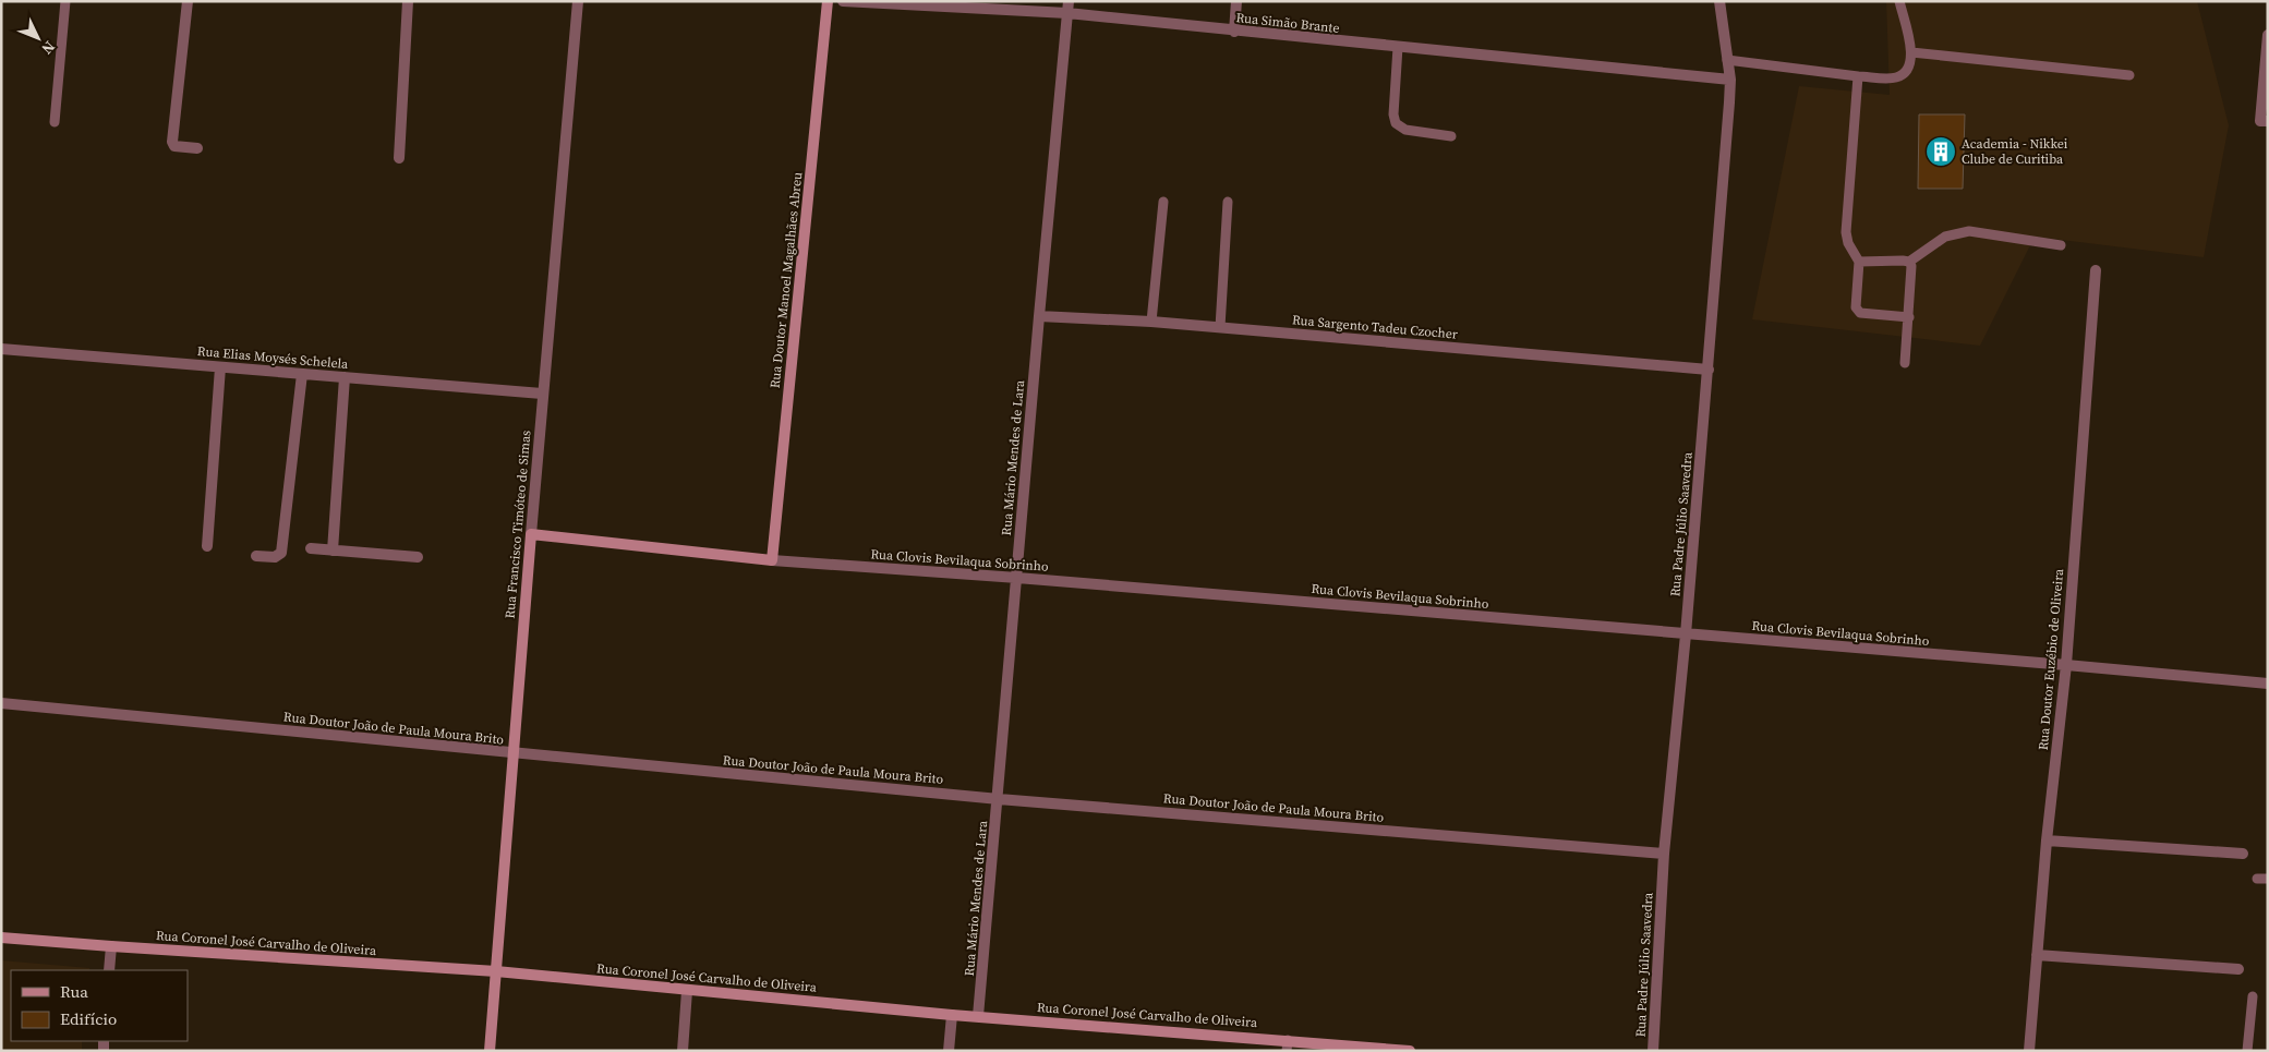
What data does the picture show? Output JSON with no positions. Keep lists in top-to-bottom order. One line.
{"streets":{"street":["Rua Simão Brante","Rua Doutor Manoel Magalhães Abreu","Rua Sargento Tadeu Czocher","Rua Elias Moysés Schelela","Rua Mário Mendes de Lara","Rua Francisco Timóteo de Simas","Rua Padre Júlio Saavedra","Rua Clovis Bevilaqua Sobrinho","Rua Doutor Euzébio de Oliveira","Rua Doutor João de Paula Moura Brito","Rua Coronel José Carvalho de Oliveira"]},"crossings":[["Rua Simão Brante","Rua Mário Mendes de Lara"],["Rua Simão Brante","Rua Padre Júlio Saavedra"],["Rua Doutor Manoel Magalhães Abreu","Rua Clovis Bevilaqua Sobrinho"],["Rua Sargento Tadeu Czocher","Rua Mário Mendes de Lara"],["Rua Sargento Tadeu Czocher","Rua Padre Júlio Saavedra"],["Rua Elias Moysés Schelela","Rua Francisco Timóteo de Simas"],["Rua Mário Mendes de Lara","Rua Clovis Bevilaqua Sobrinho"],["Rua Mário Mendes de Lara","Rua Doutor João de Paula Moura Brito"],["Rua Mário Mendes de Lara","Rua Coronel José Carvalho de Oliveira"],["Rua Francisco Timóteo de Simas","Rua Clovis Bevilaqua Sobrinho"],["Rua Francisco Timóteo de Simas","Rua Doutor João de Paula Moura Brito"],["Rua Francisco Timóteo de Simas","Rua Coronel José Carvalho de Oliveira"],["Rua Padre Júlio Saavedra","Rua Clovis Bevilaqua Sobrinho"],["Rua Padre Júlio Saavedra","Rua Doutor João de Paula Moura Brito"],["Rua Clovis Bevilaqua Sobrinho","Rua Doutor Euzébio de Oliveira"]],"places":{"building":["Academia - Nikkei Clube de Curitiba"]},"legend":["Rua","Edifício"],"north":"bottom right"}
